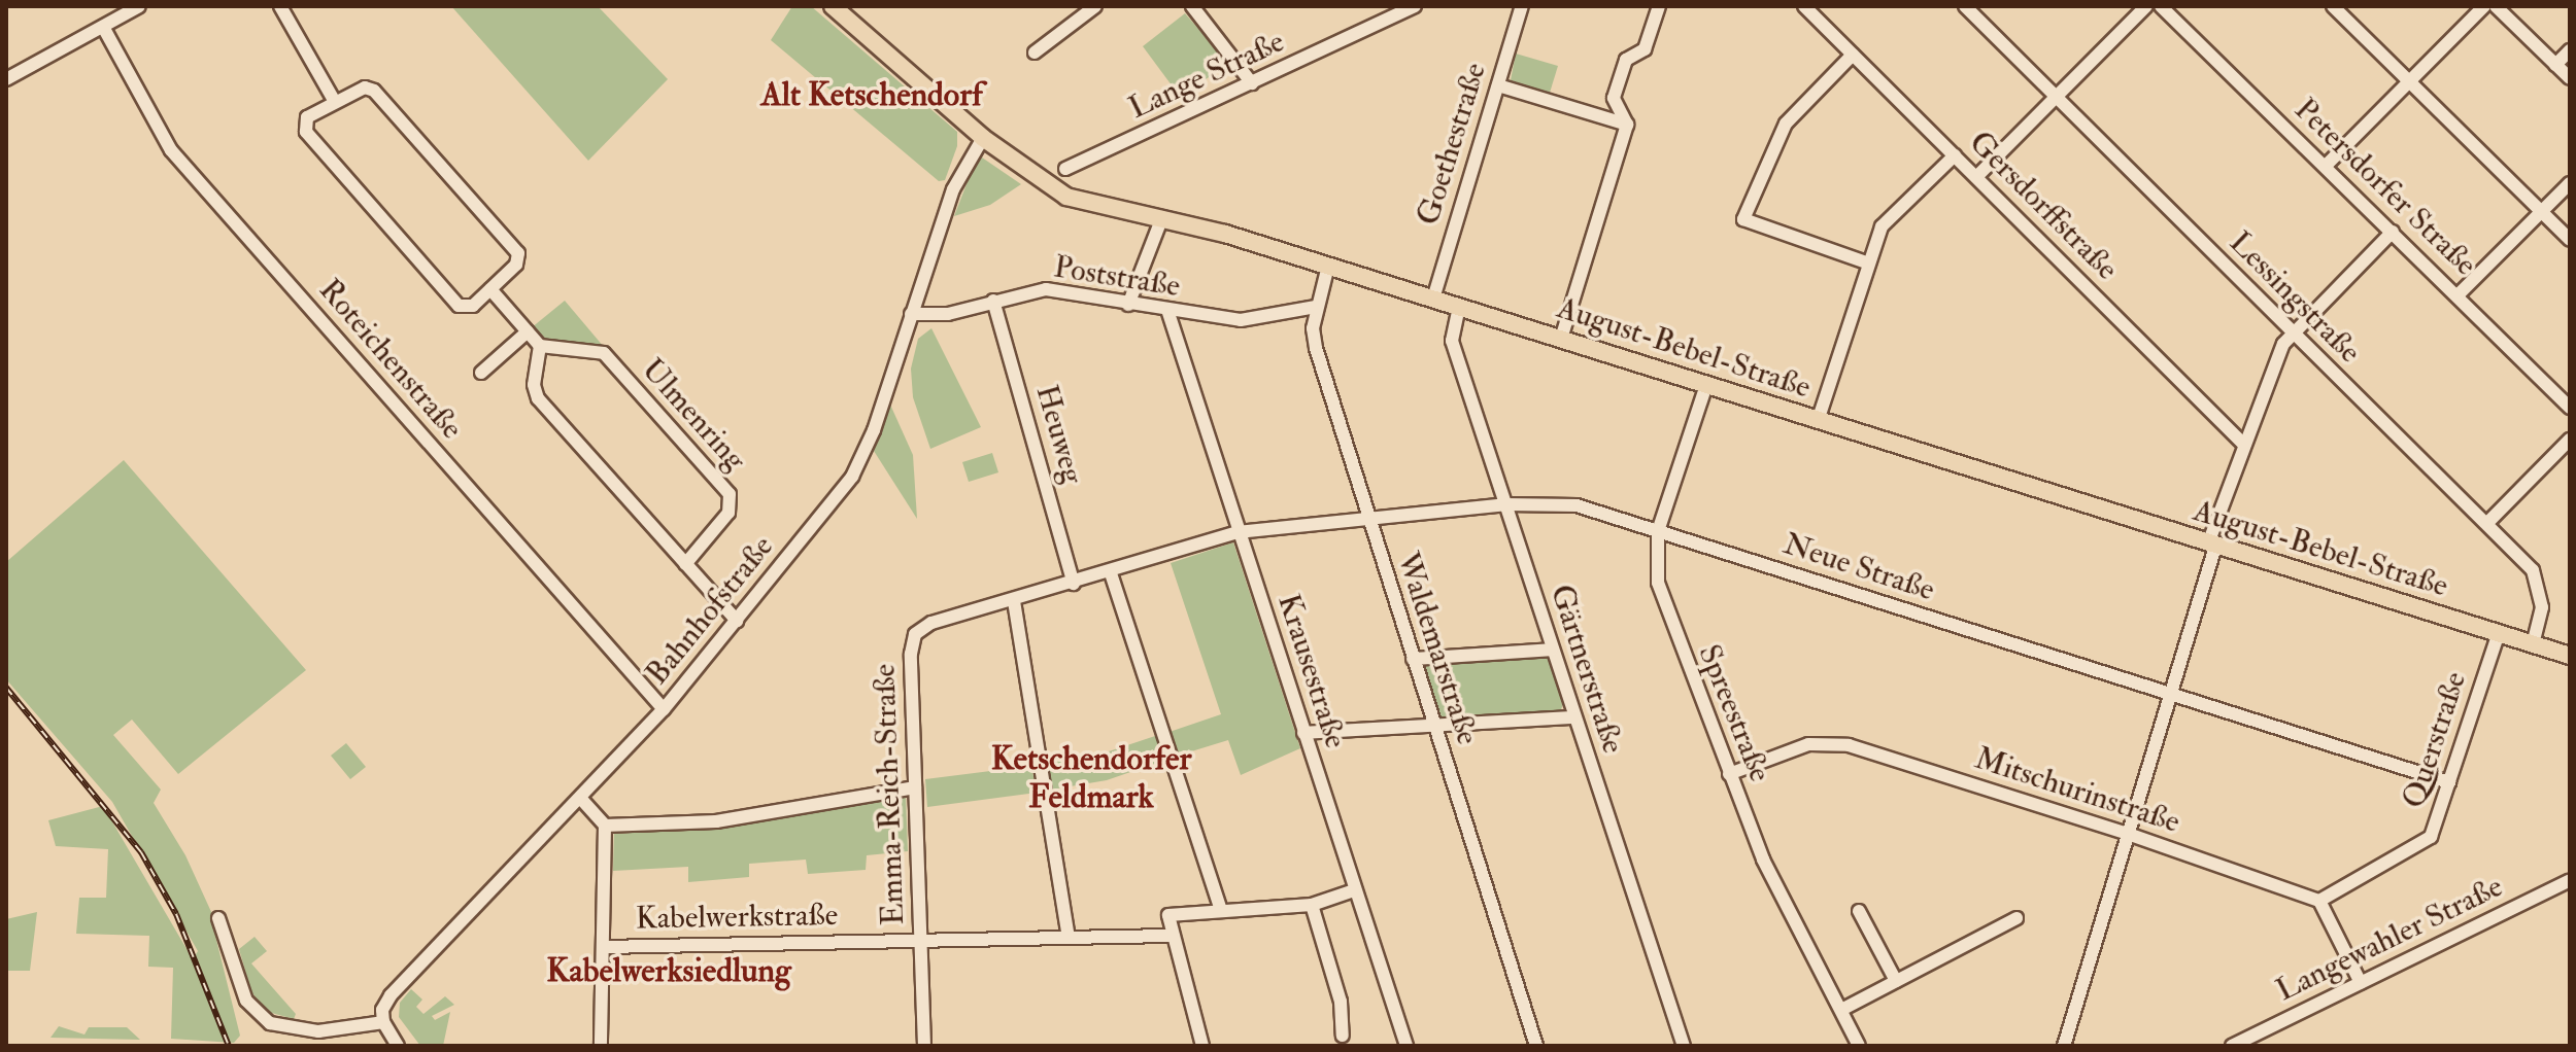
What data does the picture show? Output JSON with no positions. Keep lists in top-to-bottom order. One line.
{"streets":{"main road":["August-Bebel-Straße"],"street":["Lange Straße","Goethestraße","Petersdorfer Straße","Gersdorffstraße","Poststraße","Lessingstraße","Roteichenstraße","Ulmenring","Heuweg","Neue Straße","Bahnhofstraße","Waldemarstraße","Gärtnerstraße","Krausestraße","Spreestraße","Querstraße","Mitschurinstraße","Emma-Reich-Straße","Kabelwerkstraße","Langewahler Straße"]},"crossings":[["Goethestraße","August-Bebel-Straße"],["Poststraße","Heuweg"],["Poststraße","Bahnhofstraße"],["Poststraße","Waldemarstraße"],["Poststraße","Krausestraße"],["Lessingstraße","August-Bebel-Straße"],["August-Bebel-Straße","Bahnhofstraße"],["August-Bebel-Straße","Waldemarstraße"],["August-Bebel-Straße","Gärtnerstraße"],["August-Bebel-Straße","Spreestraße"],["August-Bebel-Straße","Querstraße"],["Roteichenstraße","Bahnhofstraße"],["Heuweg","Emma-Reich-Straße"],["Neue Straße","Waldemarstraße"],["Neue Straße","Gärtnerstraße"],["Neue Straße","Krausestraße"],["Neue Straße","Spreestraße"],["Neue Straße","Querstraße"],["Neue Straße","Emma-Reich-Straße"],["Krausestraße","Emma-Reich-Straße"],["Spreestraße","Mitschurinstraße"],["Querstraße","Mitschurinstraße"],["Emma-Reich-Straße","Kabelwerkstraße"]],"districts":["Alt Ketschendorf","Ketschendorfer Feldmark","Kabelwerksiedlung"]}
